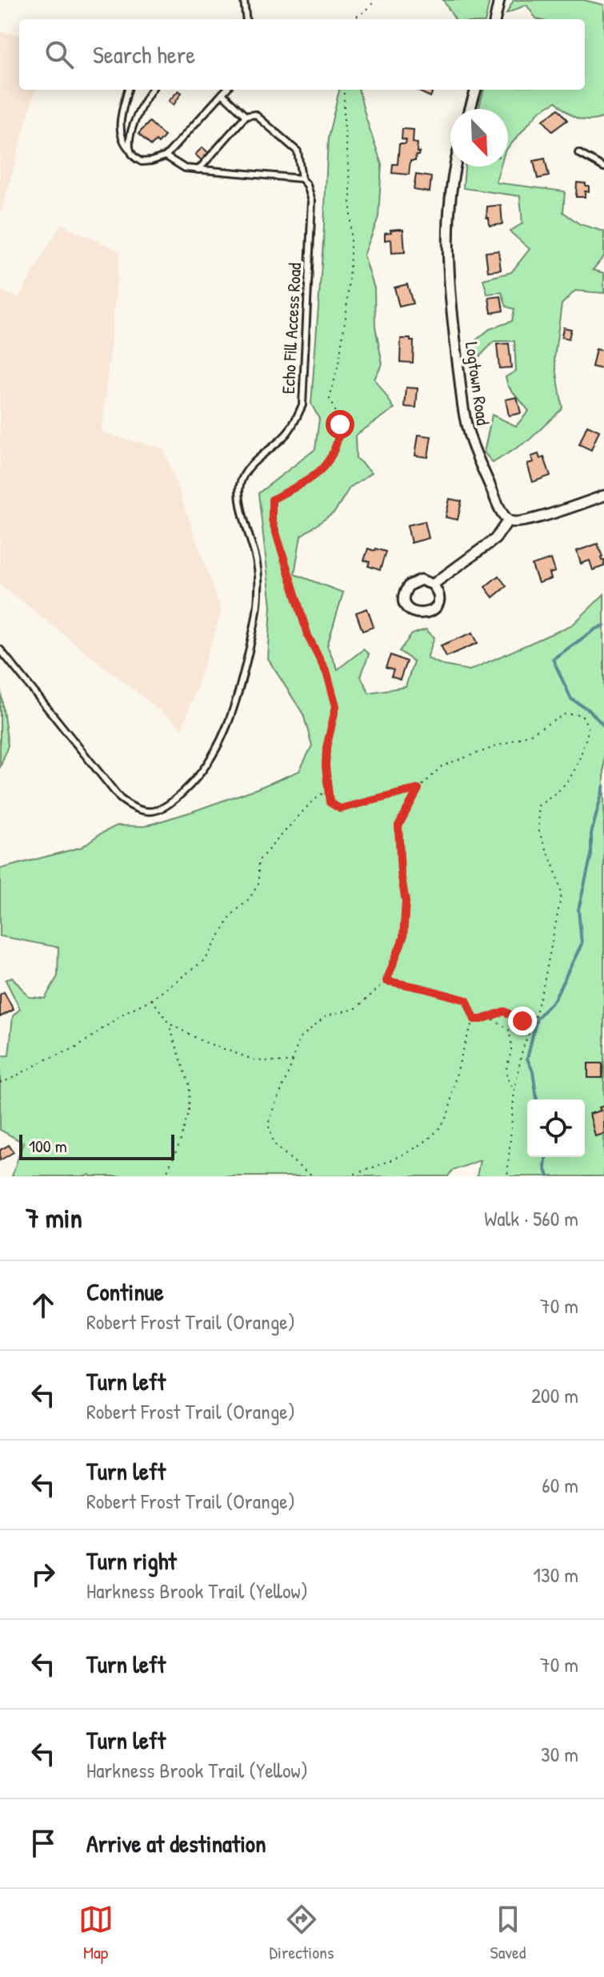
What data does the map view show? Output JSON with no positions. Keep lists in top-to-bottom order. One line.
{"streets":{"street":["Logtown Road"],"lane":["Echo Fill Access Road"]},"scale_bar":"100 m","north":"bottom right","page":{"search":"Search here","scale":"100 m","heading":["7 min","Walk · 560 m"],"list":[["Continue","Robert Frost Trail (Orange)","70 m"],["Turn left","Robert Frost Trail (Orange)","200 m"],["Turn left","Robert Frost Trail (Orange)","60 m"],["Turn right","Harkness Brook Trail (Yellow)","130 m"],["Turn left","70 m"],["Turn left","Harkness Brook Trail (Yellow)","30 m"],"Arrive at destination"],"nav":["Map","Directions","Saved"]}}
